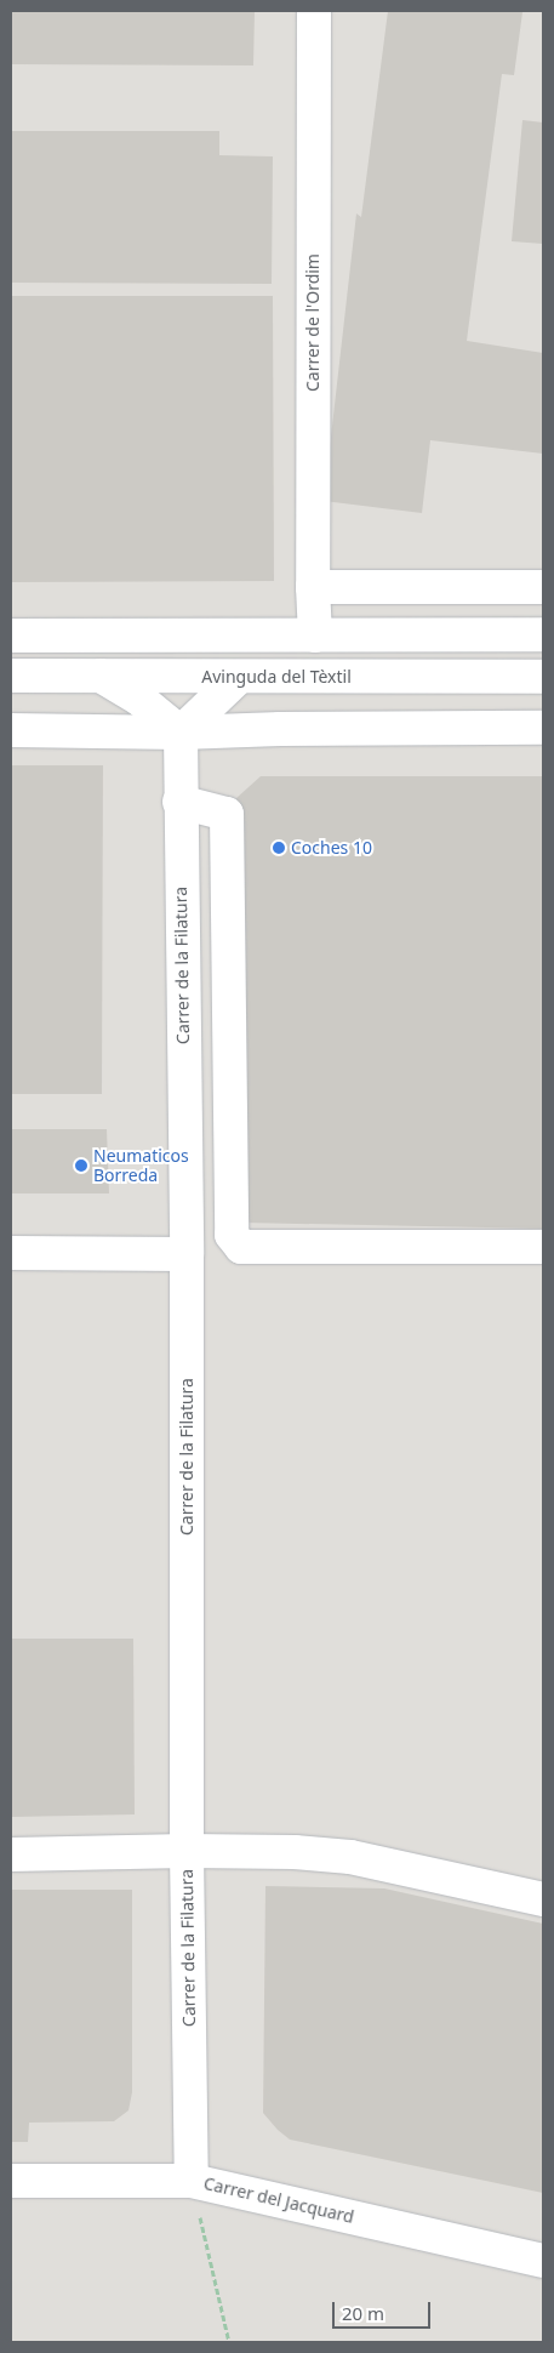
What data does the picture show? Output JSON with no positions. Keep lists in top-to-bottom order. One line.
{"streets":{"street":["Carrer de l'Ordim","Avinguda del Tèxtil","Carrer de la Filatura","Carrer del Jacquard"]},"crossings":[["Carrer de la Filatura","Carrer del Jacquard"]],"places":["Coches 10","Neumaticos Borreda"],"scale_bar":"20 m"}
